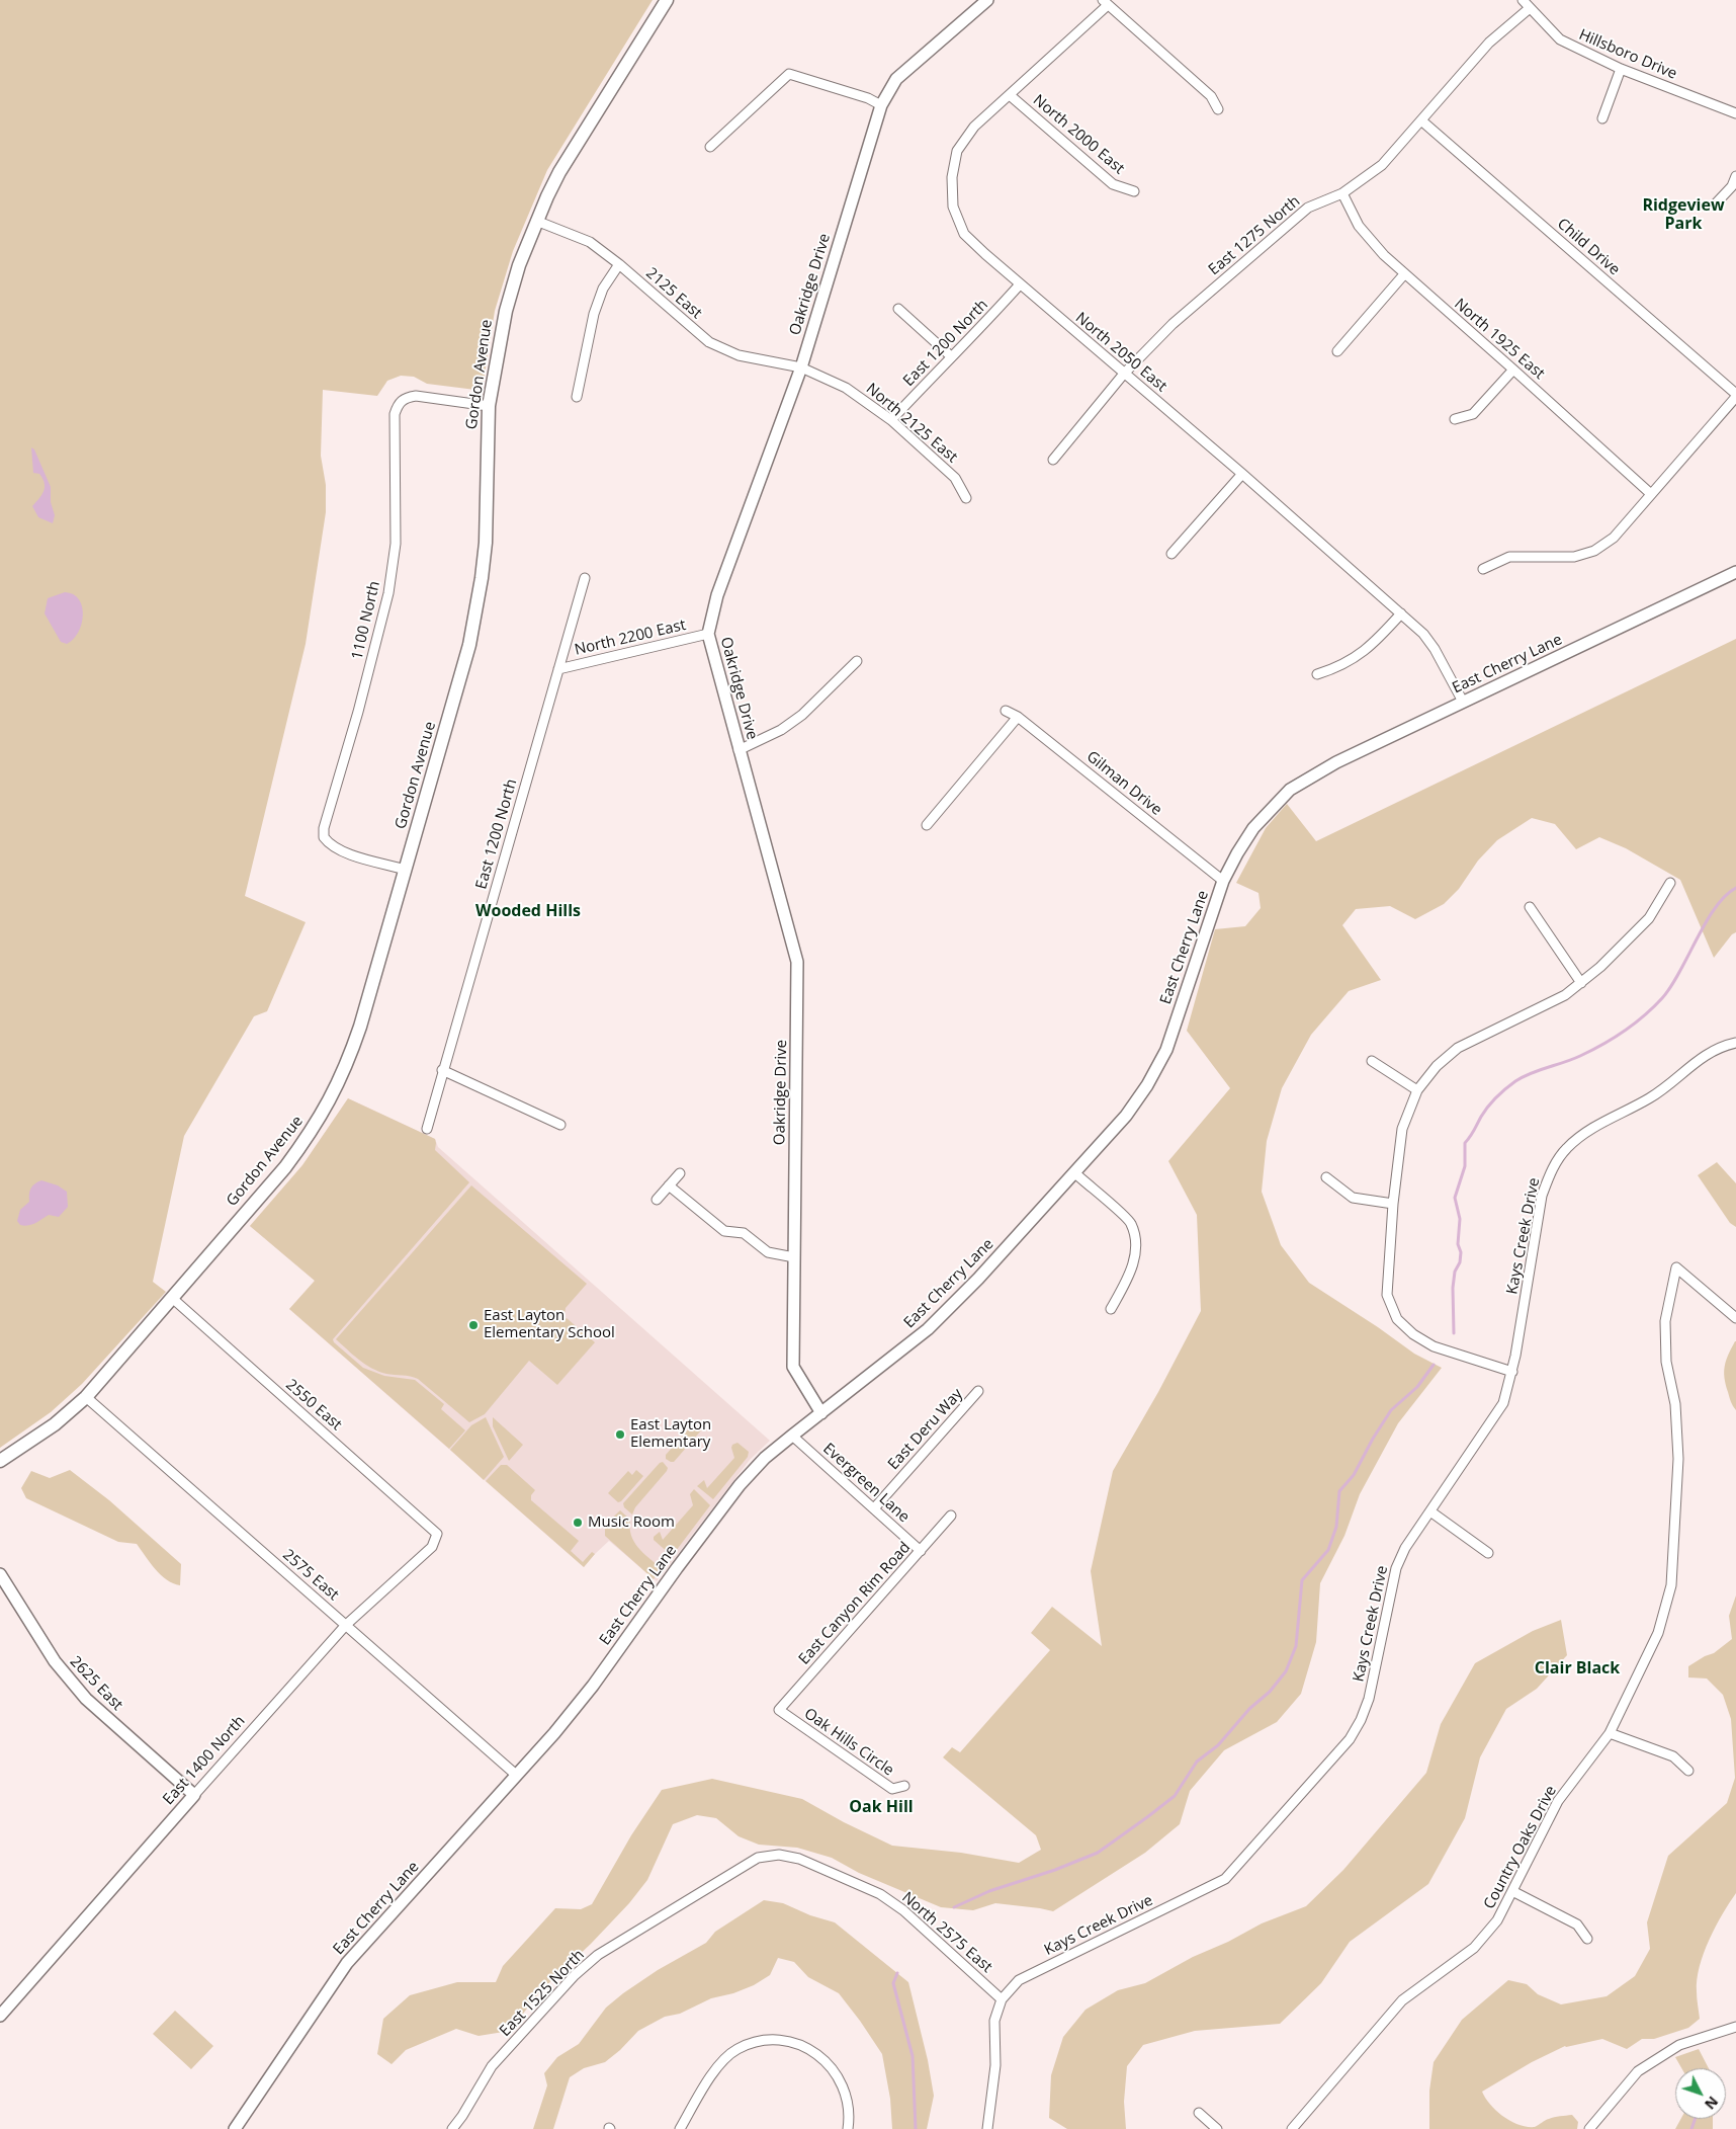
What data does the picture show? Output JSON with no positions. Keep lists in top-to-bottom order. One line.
{"streets":{"main road":["Gordon Avenue"],"street":["Hillsboro Drive","North 2000 East","East 1275 North","Child Drive","Oakridge Drive","2125 East","North 1925 East","East 1200 North","North 2050 East","North 2125 East","1100 North","North 2200 East","East Cherry Lane","Gilman Drive","Kays Creek Drive","2550 East","East Deru Way","Evergreen Lane","2575 East","East Canyon Rim Road","2625 East","Oak Hills Circle","East 1400 North","Country Oaks Drive","North 2575 East","East 1525 North"]},"crossings":[["Hillsboro Drive","East 1275 North"],["North 2000 East","North 2050 East"],["East 1275 North","Child Drive"],["East 1275 North","North 1925 East"],["East 1275 North","North 2050 East"],["Oakridge Drive","2125 East"],["Oakridge Drive","North 2125 East"],["Oakridge Drive","North 2200 East"],["Oakridge Drive","East Cherry Lane"],["2125 East","Gordon Avenue"],["2125 East","North 2125 East"],["East 1200 North","North 2050 East"],["East 1200 North","North 2125 East"],["East 1200 North","North 2200 East"],["North 2050 East","East Cherry Lane"],["Gordon Avenue","1100 North"],["Gordon Avenue","2550 East"],["Gordon Avenue","2575 East"],["East Cherry Lane","Gilman Drive"],["East Cherry Lane","Evergreen Lane"],["East Cherry Lane","2575 East"],["Kays Creek Drive","North 2575 East"],["2550 East","East 1400 North"],["East Deru Way","Evergreen Lane"],["Evergreen Lane","East Canyon Rim Road"],["2575 East","East 1400 North"],["East Canyon Rim Road","Oak Hills Circle"],["2625 East","East 1400 North"],["North 2575 East","East 1525 North"]],"districts":["Ridgeview Park","Wooded Hills","Clair Black","Oak Hill"],"places":["East Layton Elementary School","East Layton Elementary","Music Room"],"north":"bottom right"}
